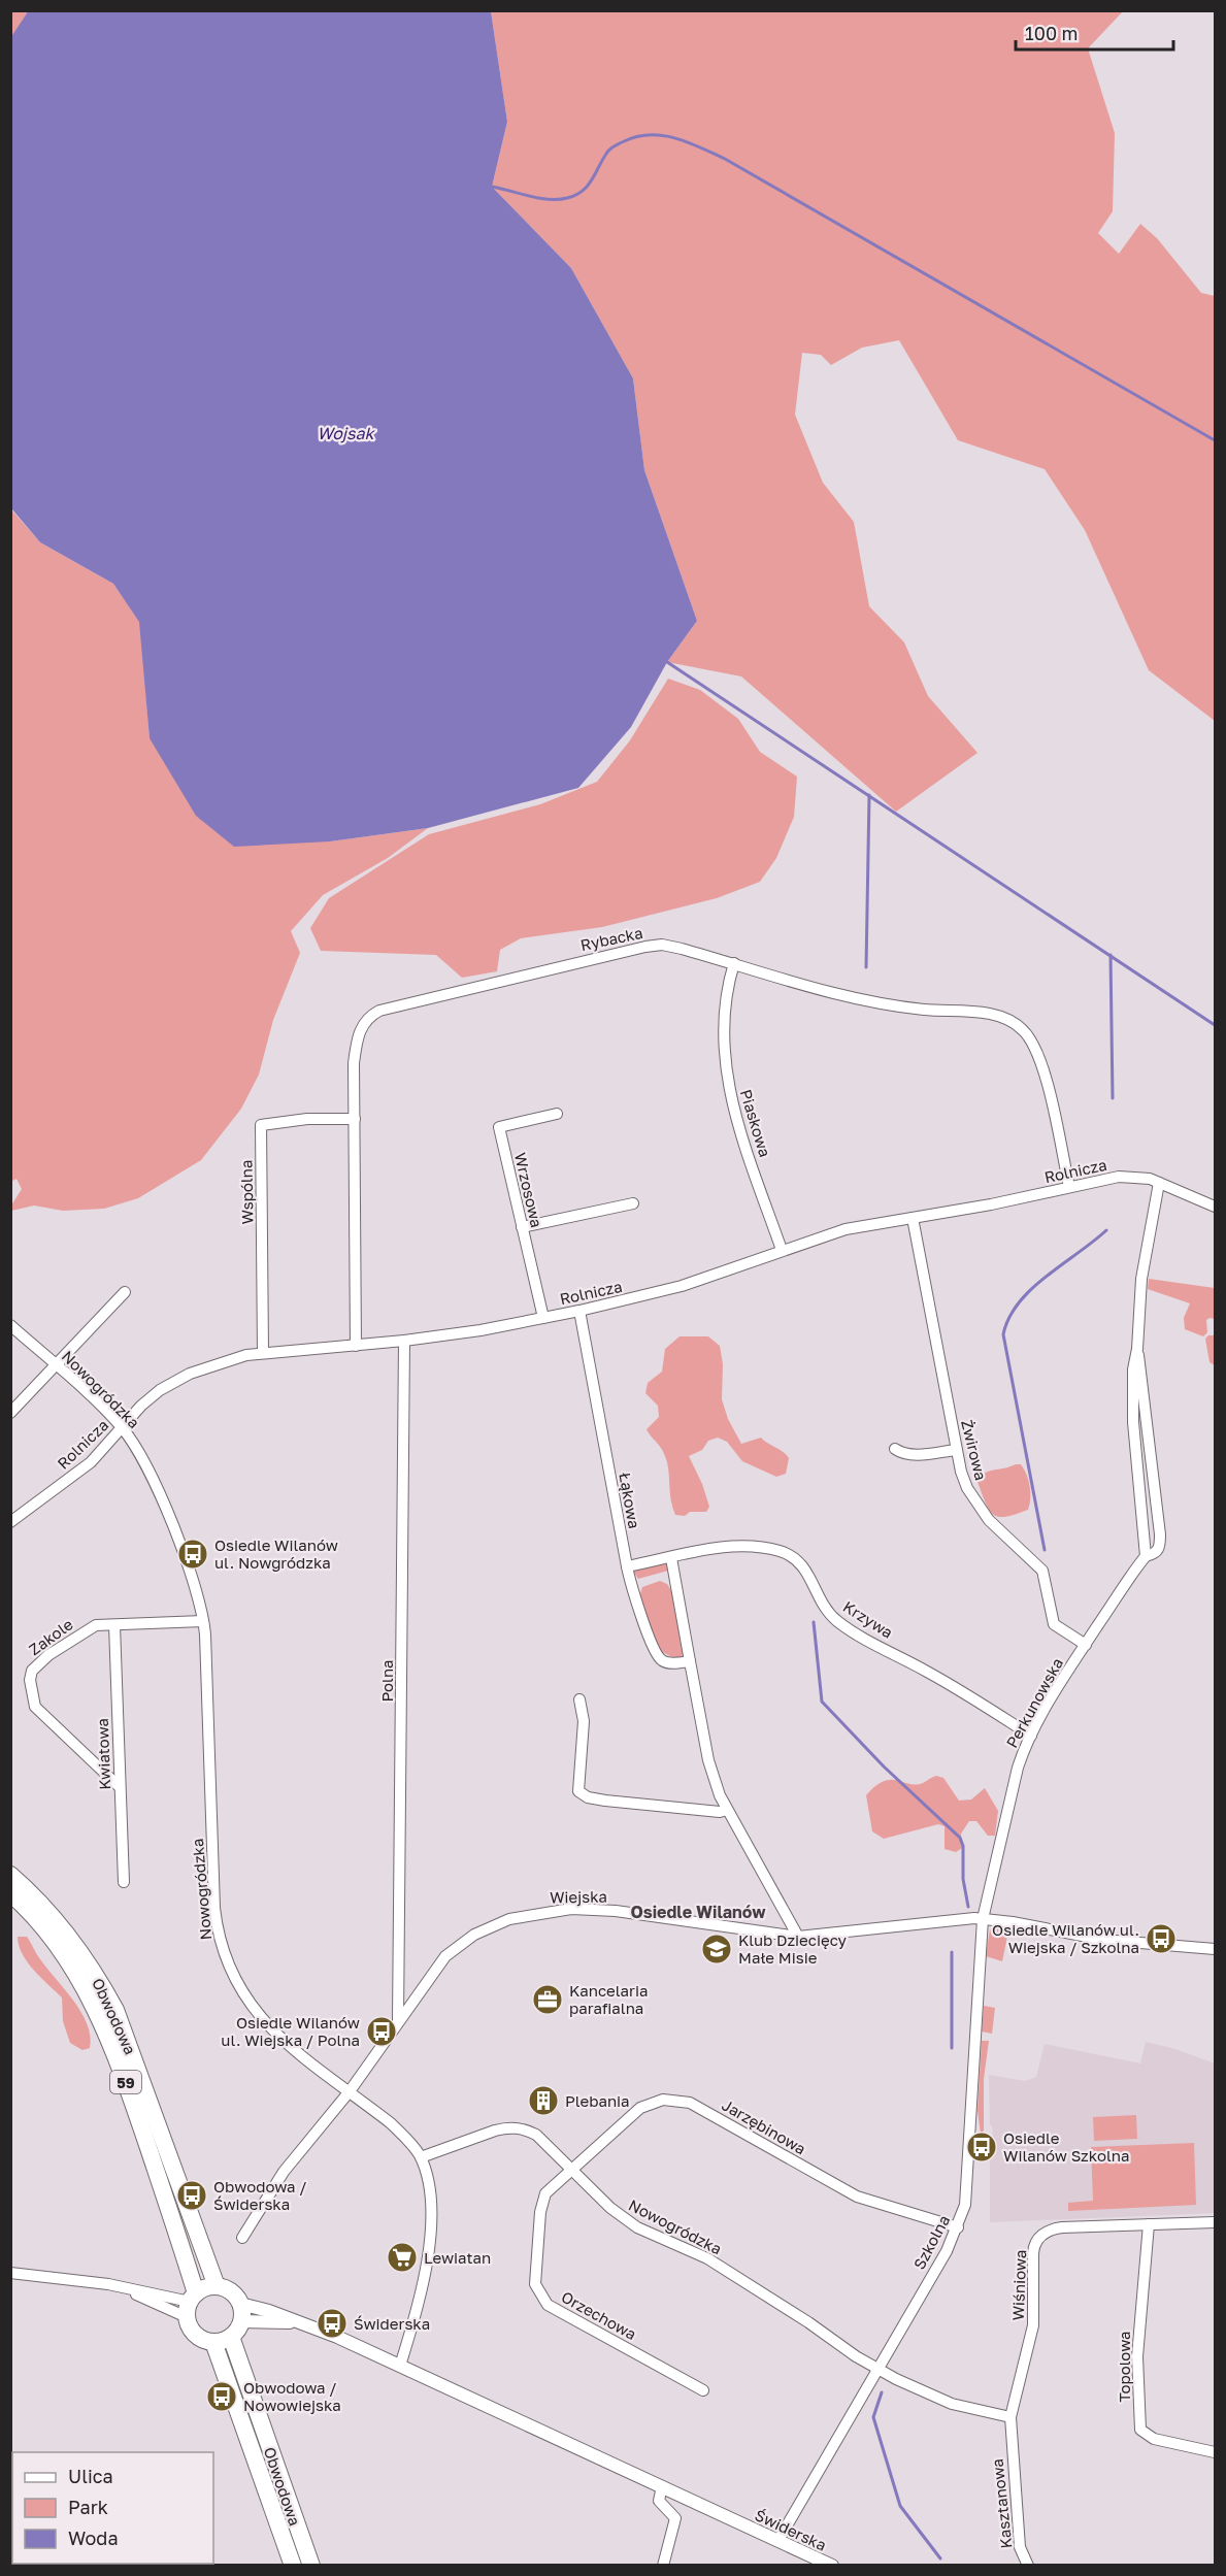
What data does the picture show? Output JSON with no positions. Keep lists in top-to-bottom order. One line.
{"streets":{"main road":["Obwodowa","59"],"street":["Rybacka","Piaskowa","Rolnicza","Wrzosowa","Wspólna","Nowogródzka","Żwirowa","Łąkowa","Krzywa","Zakole","Polna","Perkunowska","Kwiatowa","Wiejska","Jarzębinowa","Szkolna","Wiśniowa","Orzechowa","Topolowa","Kasztanowa","Świderska"]},"crossings":[["Rybacka","Piaskowa"],["Rybacka","Rolnicza"],["Rybacka","Wspólna"],["Piaskowa","Rolnicza"],["Rolnicza","Wrzosowa"],["Rolnicza","Wspólna"],["Rolnicza","Nowogródzka"],["Rolnicza","Żwirowa"],["Rolnicza","Łąkowa"],["Rolnicza","Polna"],["Rolnicza","Perkunowska"],["Nowogródzka","Zakole"],["Nowogródzka","Wiejska"],["Nowogródzka","Jarzębinowa"],["Nowogródzka","Szkolna"],["Nowogródzka","Wiśniowa"],["Nowogródzka","Orzechowa"],["Żwirowa","Perkunowska"],["Łąkowa","Krzywa"],["Krzywa","Perkunowska"],["Zakole","Kwiatowa"],["Polna","Wiejska"],["Perkunowska","Wiejska"],["Perkunowska","Szkolna"],["Wiejska","Szkolna"],["Obwodowa","Świderska"],["Jarzębinowa","Szkolna"],["Jarzębinowa","Orzechowa"],["Szkolna","Świderska"],["Wiśniowa","Topolowa"],["Wiśniowa","Kasztanowa"]],"districts":["Osiedle Wilanów"],"water":["Wojsak"],"places":{"bus stop":["Osiedle Wilanów ul. Nowgródzka","Osiedle Wilanów ul. Wiejska / Szkolna","Osiedle Wilanów ul. Wiejska / Polna","Osiedle Wilanów Szkolna","Obwodowa / Świderska","Świderska","Obwodowa / Nowowiejska"],"school or university":["Klub Dziecięcy Małe Misie"],"office":["Kancelaria parafialna"],"building":["Plebania"],"supermarket":["Lewiatan"]},"legend":["Ulica","Park","Woda"],"scale_bar":"100 m"}
